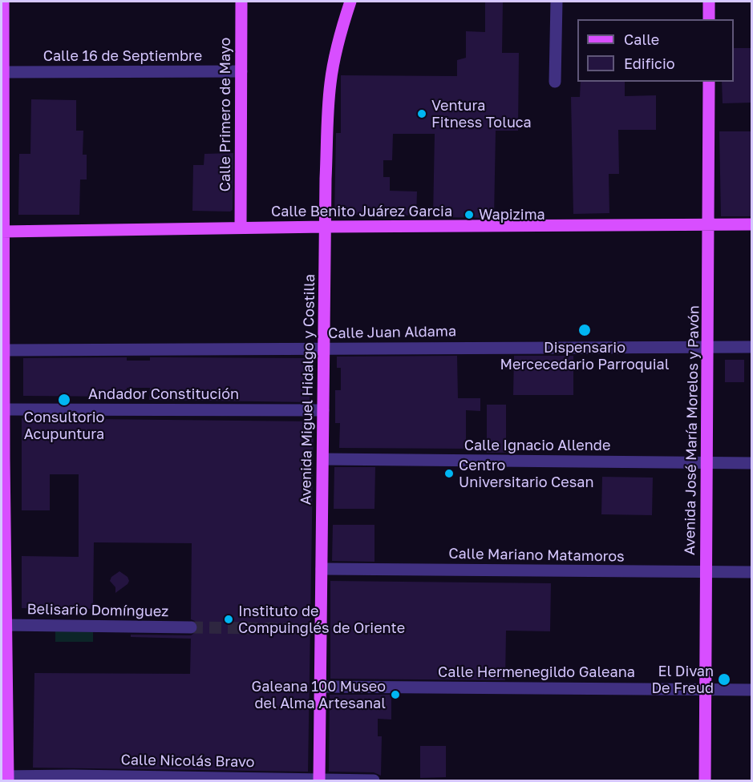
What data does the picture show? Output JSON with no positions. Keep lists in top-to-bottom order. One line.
{"streets":{"main road":["Calle Primero de Mayo","Calle Benito Juárez Garcia","Avenida Miguel Hidalgo y Costilla","Avenida José María Morelos y Pavón"],"street":["Calle 16 de Septiembre","Calle Juan Aldama","Andador Constitución","Calle Ignacio Allende","Calle Mariano Matamoros","Belisario Domínguez","Calle Hermenegildo Galeana","Calle Nicolás Bravo"]},"crossings":[["Calle 16 de Septiembre","Calle Primero de Mayo"],["Calle Primero de Mayo","Calle Benito Juárez Garcia"],["Calle Benito Juárez Garcia","Avenida Miguel Hidalgo y Costilla"],["Calle Benito Juárez Garcia","Avenida José María Morelos y Pavón"],["Calle Juan Aldama","Avenida Miguel Hidalgo y Costilla"],["Calle Juan Aldama","Avenida José María Morelos y Pavón"],["Avenida Miguel Hidalgo y Costilla","Andador Constitución"],["Avenida Miguel Hidalgo y Costilla","Calle Ignacio Allende"],["Avenida Miguel Hidalgo y Costilla","Calle Mariano Matamoros"],["Avenida Miguel Hidalgo y Costilla","Calle Hermenegildo Galeana"],["Avenida Miguel Hidalgo y Costilla","Calle Nicolás Bravo"],["Avenida José María Morelos y Pavón","Calle Ignacio Allende"],["Avenida José María Morelos y Pavón","Calle Mariano Matamoros"],["Avenida José María Morelos y Pavón","Calle Hermenegildo Galeana"]],"places":["Ventura Fitness Toluca","Wapizima","Dispensario Mercecedario Parroquial","Consultorio Acupuntura","Centro Universitario Cesan","Instituto de Compuinglés de Oriente","El Divan De Freud","Galeana 100 Museo del Alma Artesanal"],"legend":["Calle","Edificio"]}
